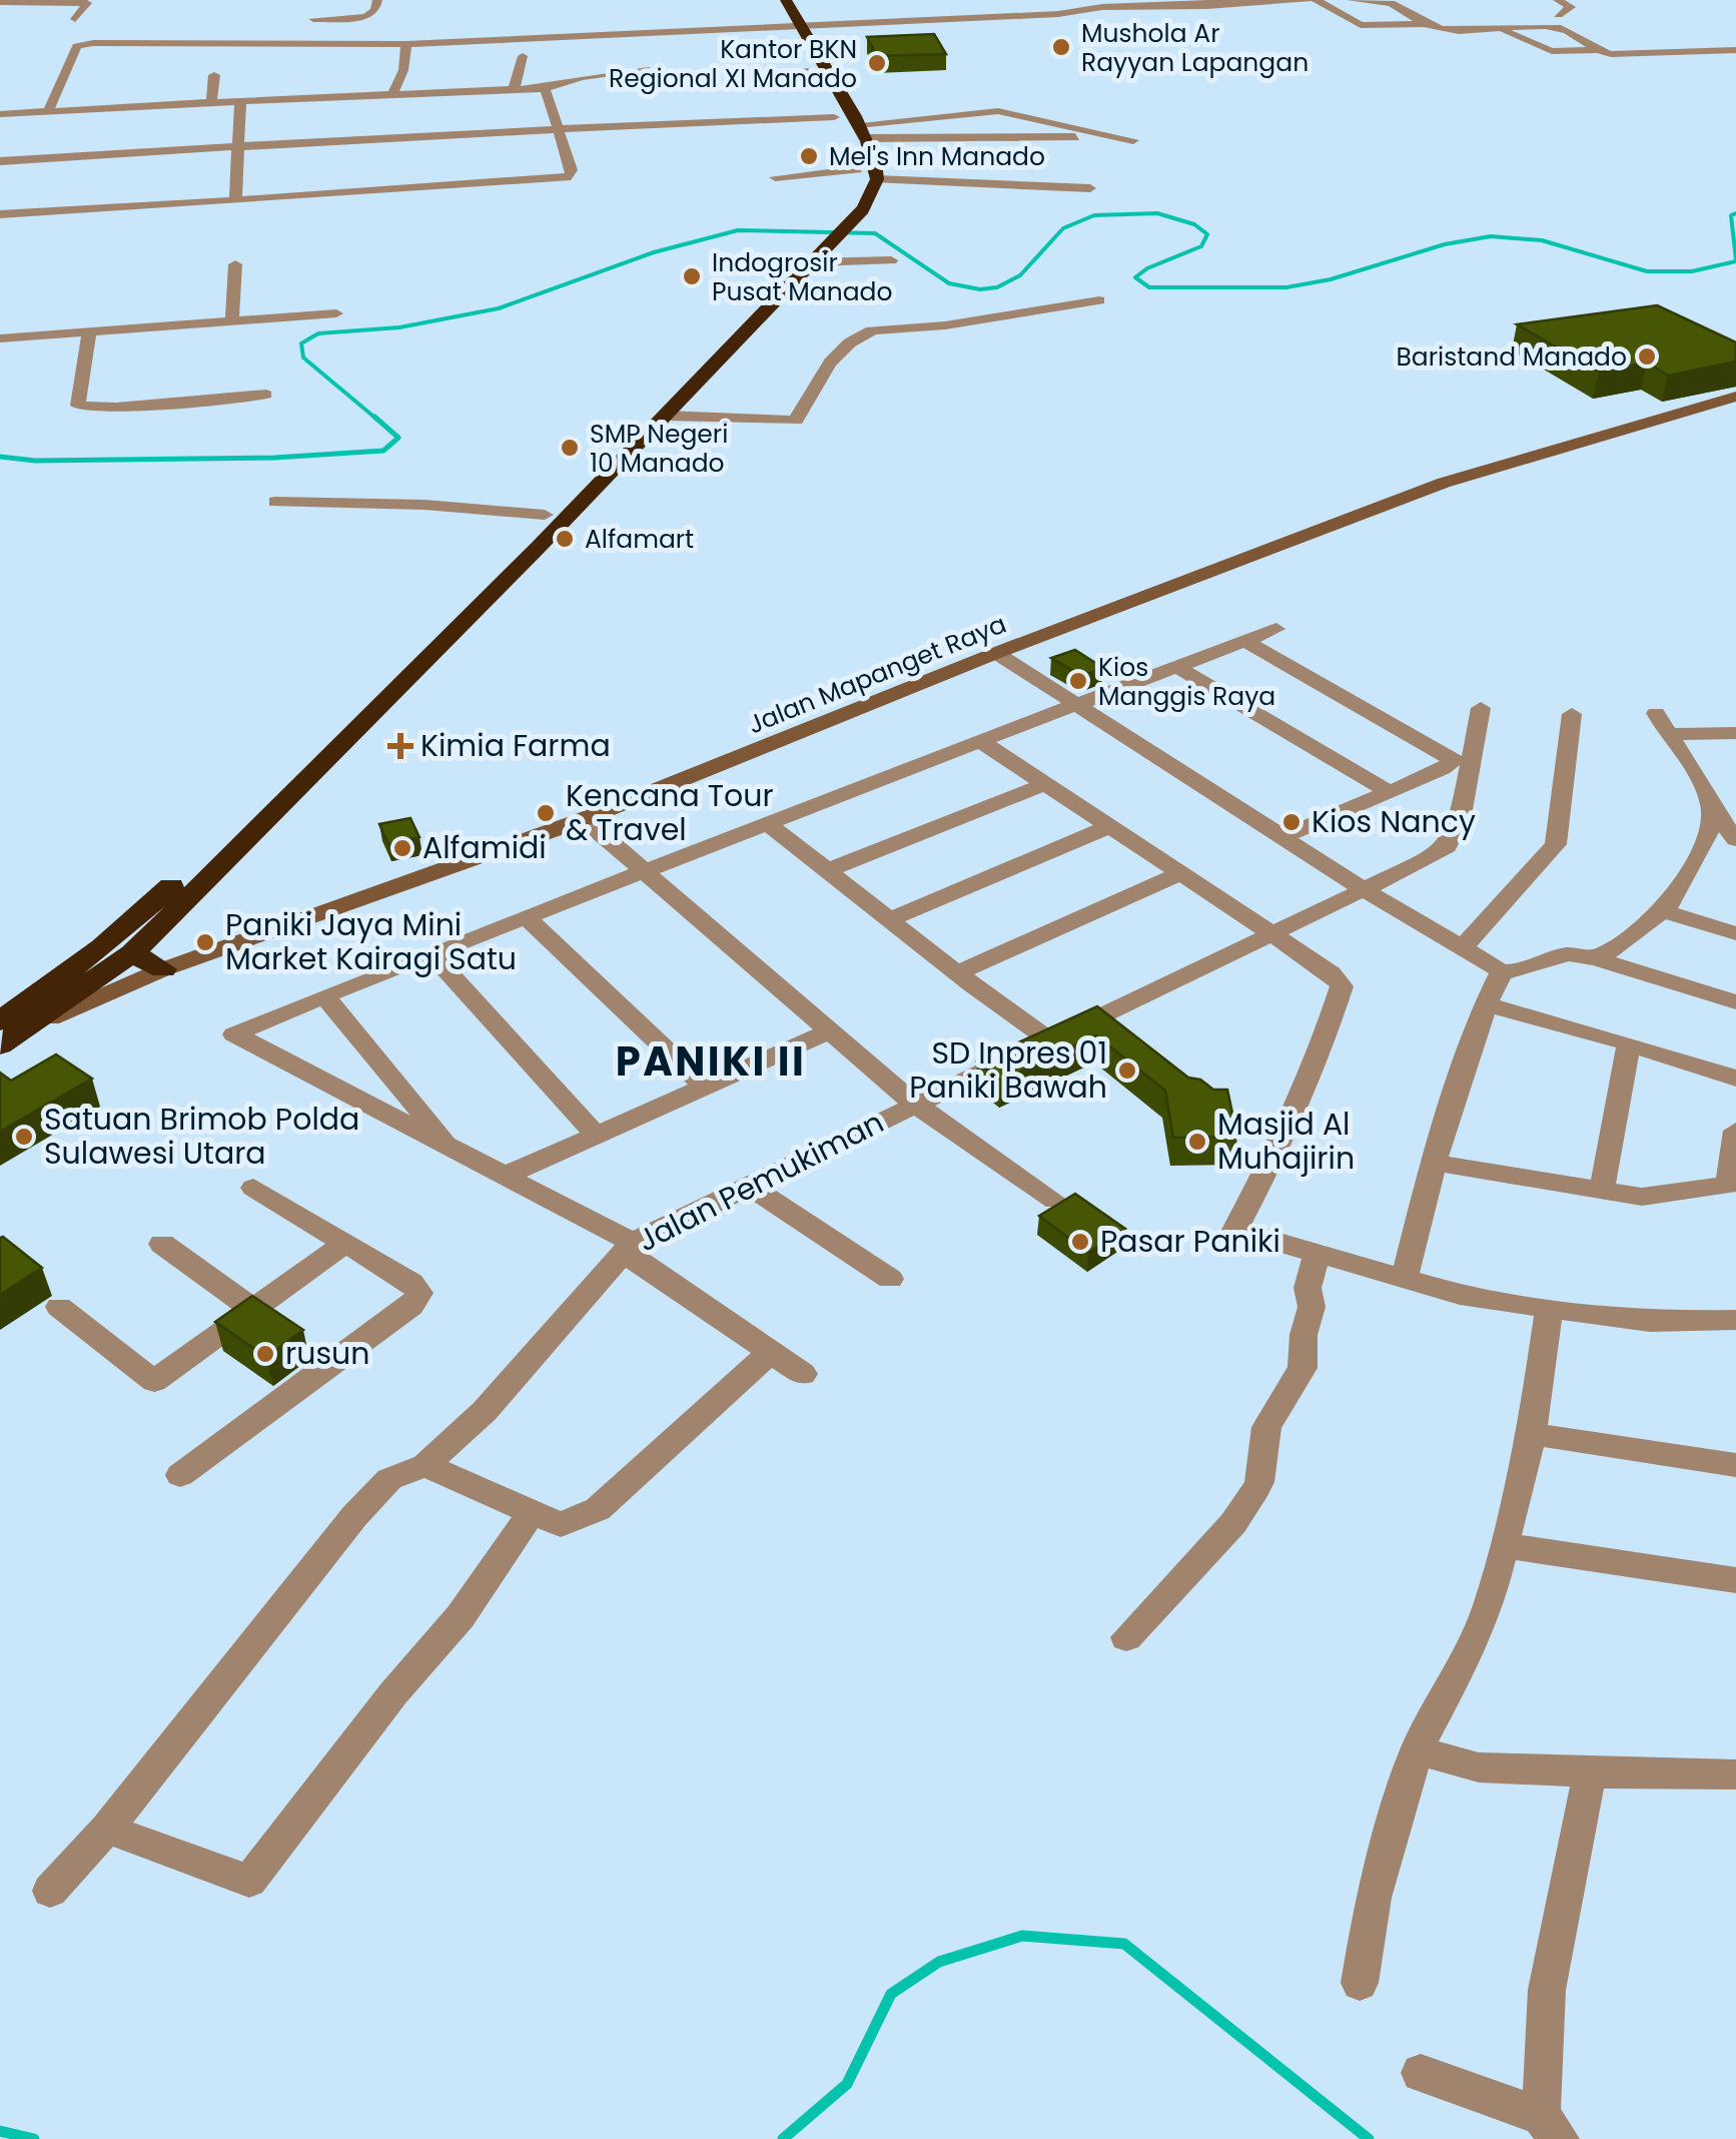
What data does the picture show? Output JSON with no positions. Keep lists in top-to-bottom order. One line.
{"streets":{"street":["Jalan Mapanget Raya","Jalan Pemukiman"]},"districts":["PANIKI II"],"places":{"other":["Mushola Ar Rayyan Lapangan","Kantor BKN Regional XI Manado","Mel's Inn Manado","Indogrosir Pusat Manado","Baristand Manado","SMP Negeri 10 Manado","Alfamart","Kios Manggis Raya","Kencana Tour & Travel","Kios Nancy","Alfamidi","Paniki Jaya Mini Market Kairagi Satu","SD Inpres 01 Paniki Bawah","Satuan Brimob Polda Sulawesi Utara","Masjid Al Muhajirin","Pasar Paniki","rusun"],"health":["Kimia Farma"]}}
